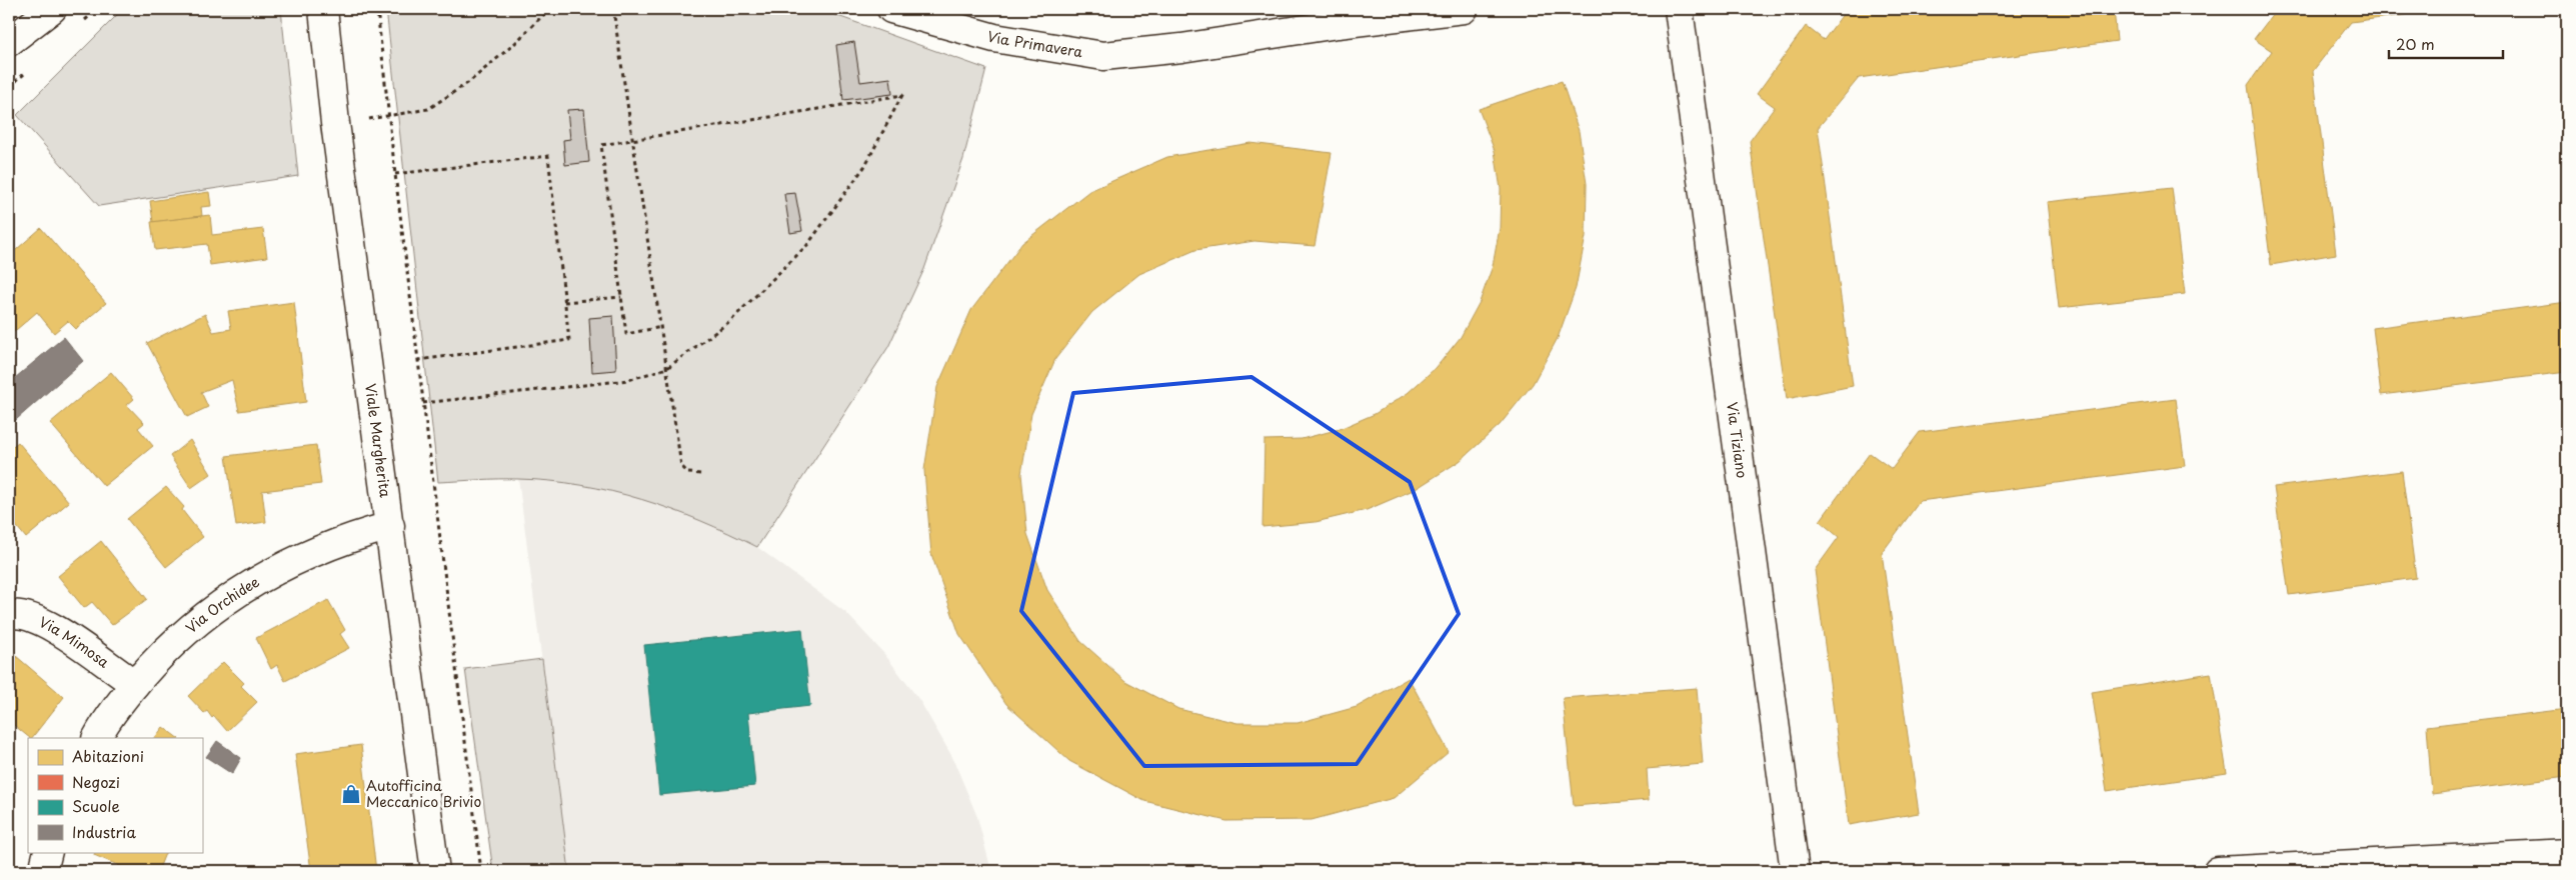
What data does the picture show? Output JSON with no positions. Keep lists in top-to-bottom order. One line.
{"streets":{"street":["Via Primavera","Viale Margherita","Via Tiziano","Via Orchidee","Via Mimosa"]},"crossings":[["Viale Margherita","Via Orchidee"],["Via Orchidee","Via Mimosa"]],"places":{"shop":["Autofficina Meccanico Brivio"]},"legend":["Abitazioni","Negozi","Scuole","Industria"],"scale_bar":"20 m"}
